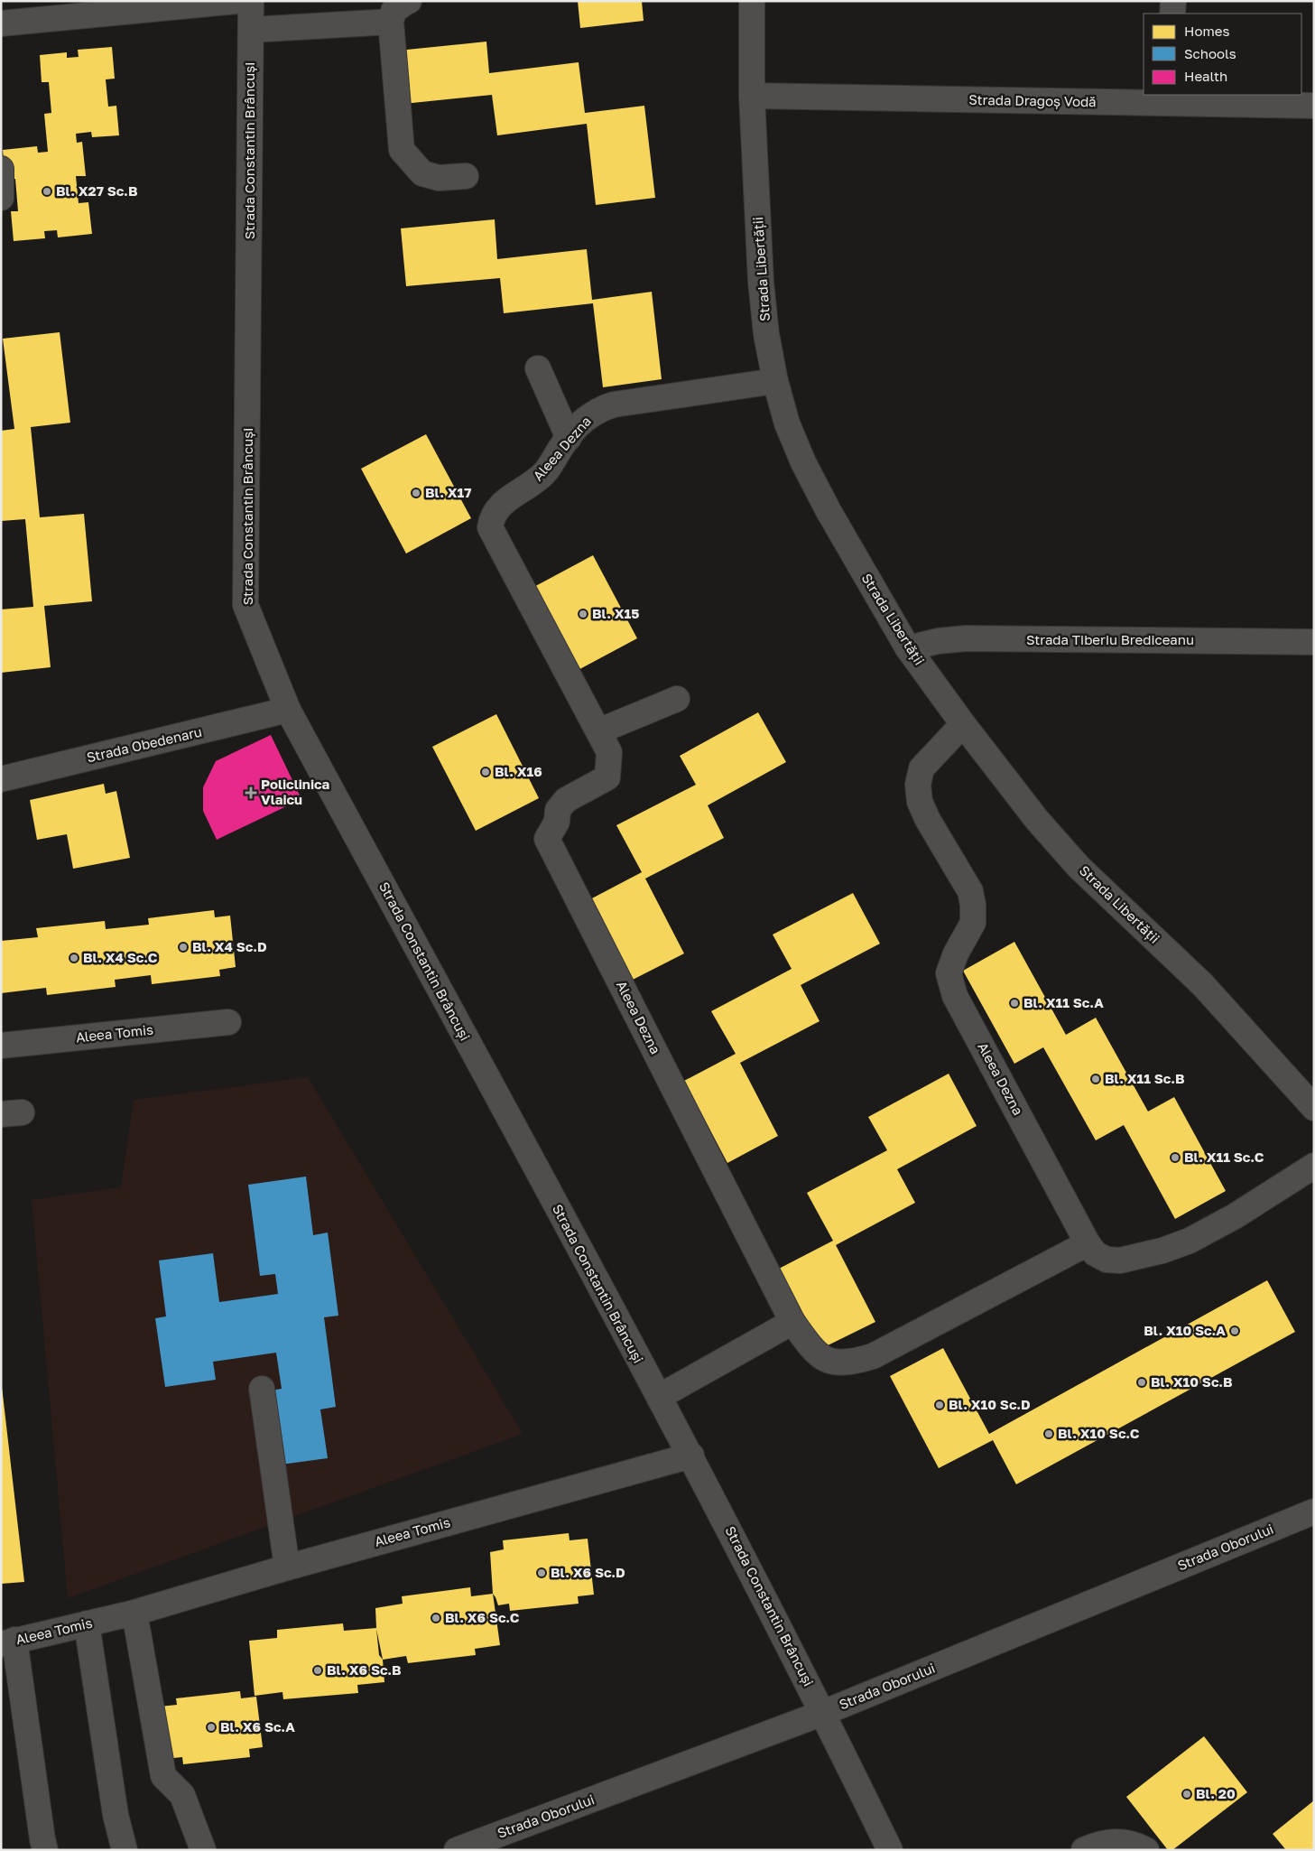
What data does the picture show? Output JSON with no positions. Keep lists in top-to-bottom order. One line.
{"streets":{"street":["Strada Dragoș Vodă","Strada Constantin Brâncuși","Strada Libertății","Aleea Dezna","Strada Tiberiu Brediceanu","Strada Obedenaru","Aleea Tomis","Strada Oborului"]},"crossings":[["Strada Dragoș Vodă","Strada Libertății"],["Strada Constantin Brâncuși","Strada Obedenaru"],["Strada Constantin Brâncuși","Aleea Tomis"],["Strada Constantin Brâncuși","Strada Oborului"],["Strada Libertății","Aleea Dezna"],["Strada Libertății","Strada Tiberiu Brediceanu"]],"places":{"other":["Bl. X27 Sc.B","Bl. X17","Bl. X15","Bl. X16","Bl. X4 Sc.D","Bl. X4 Sc.C","Bl. X11 Sc.A","Bl. X11 Sc.B","Bl. X11 Sc.C","Bl. X10 Sc.A","Bl. X10 Sc.B","Bl. X10 Sc.D","Bl. X10 Sc.C","Bl. X6 Sc.D","Bl. X6 Sc.C","Bl. X6 Sc.B","Bl. X6 Sc.A","Bl. 20"],"health":["Policlinica Vlaicu"]},"legend":["Homes","Schools","Health"]}
